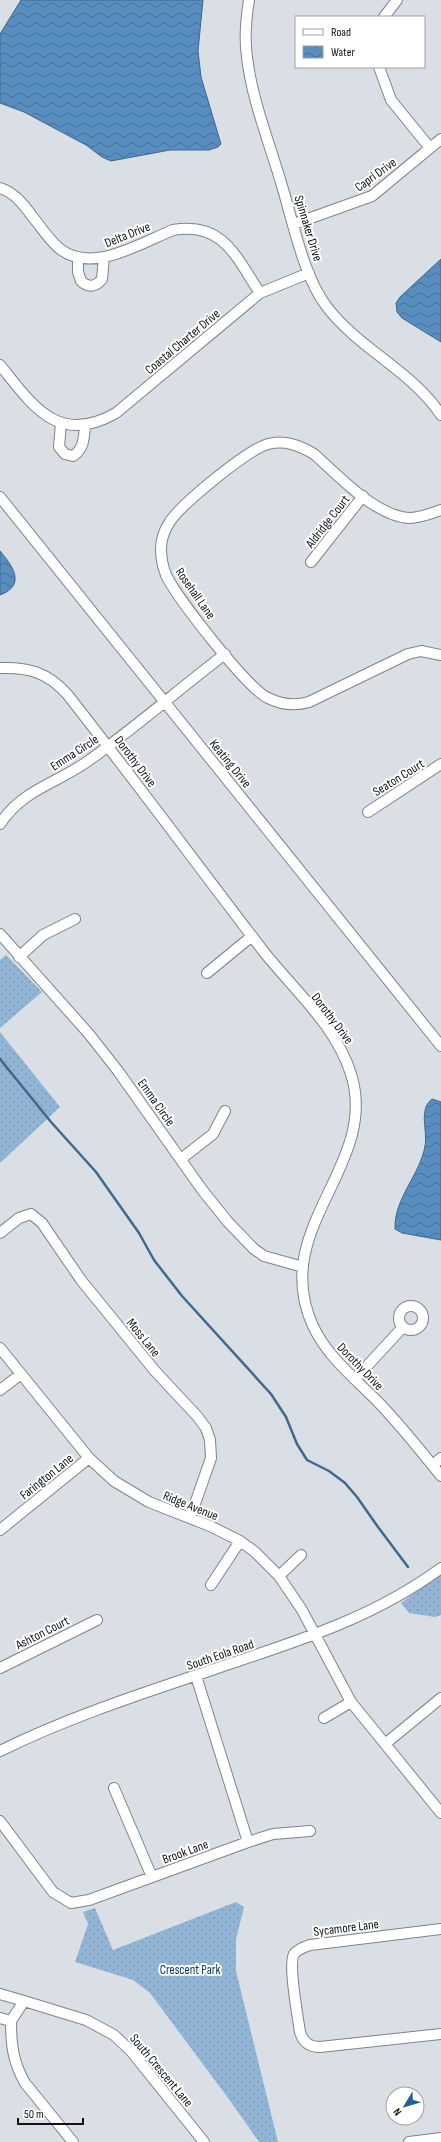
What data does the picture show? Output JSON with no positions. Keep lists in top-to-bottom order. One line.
{"streets":{"street":["Capri Drive","Spinnaker Drive","Delta Drive","Coastal Charter Drive","Aldridge Court","Rosehall Lane","Emma Circle","Dorothy Drive","Keating Drive","Seaton Court","Moss Lane","Farington Lane","Ridge Avenue","Ashton Court","South Eola Road","Brook Lane","Sycamore Lane","South Crescent Lane"]},"crossings":[["Capri Drive","Spinnaker Drive"],["Spinnaker Drive","Coastal Charter Drive"],["Delta Drive","Coastal Charter Drive"],["Aldridge Court","Rosehall Lane"],["Rosehall Lane","Emma Circle"],["Emma Circle","Dorothy Drive"],["Emma Circle","Keating Drive"],["Moss Lane","Ridge Avenue"],["Farington Lane","Ridge Avenue"],["Ridge Avenue","South Eola Road"]],"parks":["Crescent Park"],"legend":["Road","Water"],"scale_bar":"50 m","north":"bottom left"}
